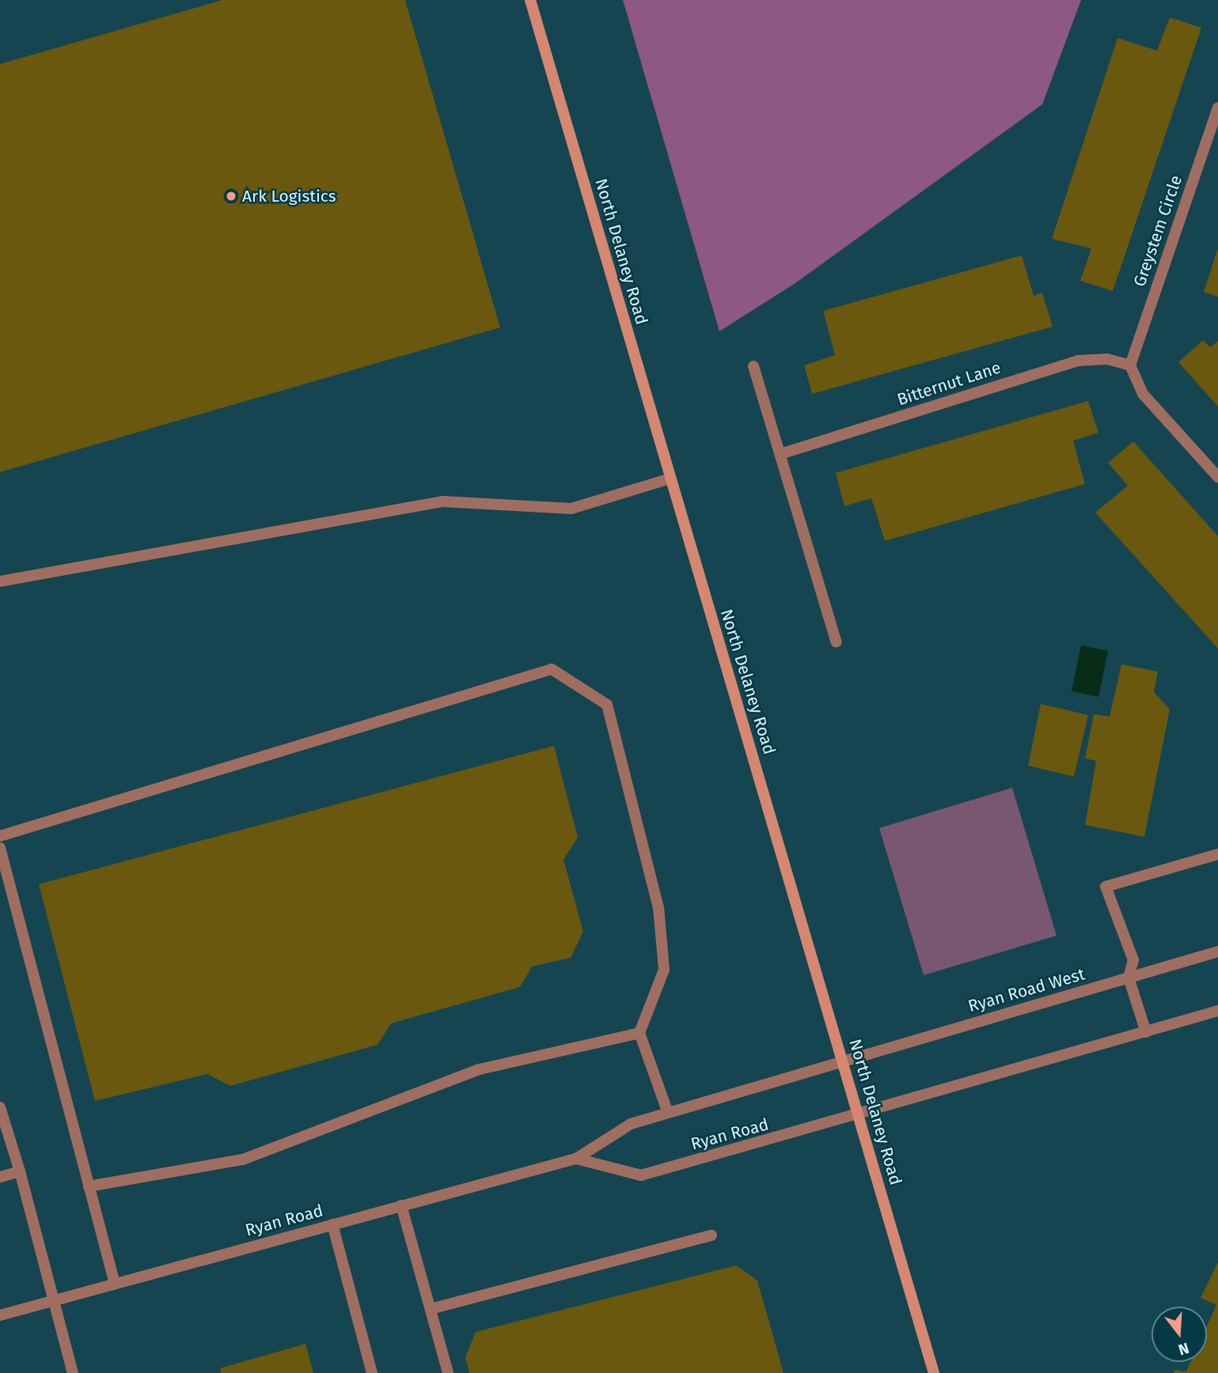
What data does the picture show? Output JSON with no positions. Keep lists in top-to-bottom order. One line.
{"streets":{"street":["North Delaney Road"],"lane":["Greystem Circle","Bitternut Lane","Ryan Road West","Ryan Road"]},"crossings":[["Greystem Circle","Bitternut Lane"],["North Delaney Road","Ryan Road West"],["North Delaney Road","Ryan Road"],["Ryan Road West","Ryan Road"]],"places":["Ark Logistics"],"north":"bottom"}
